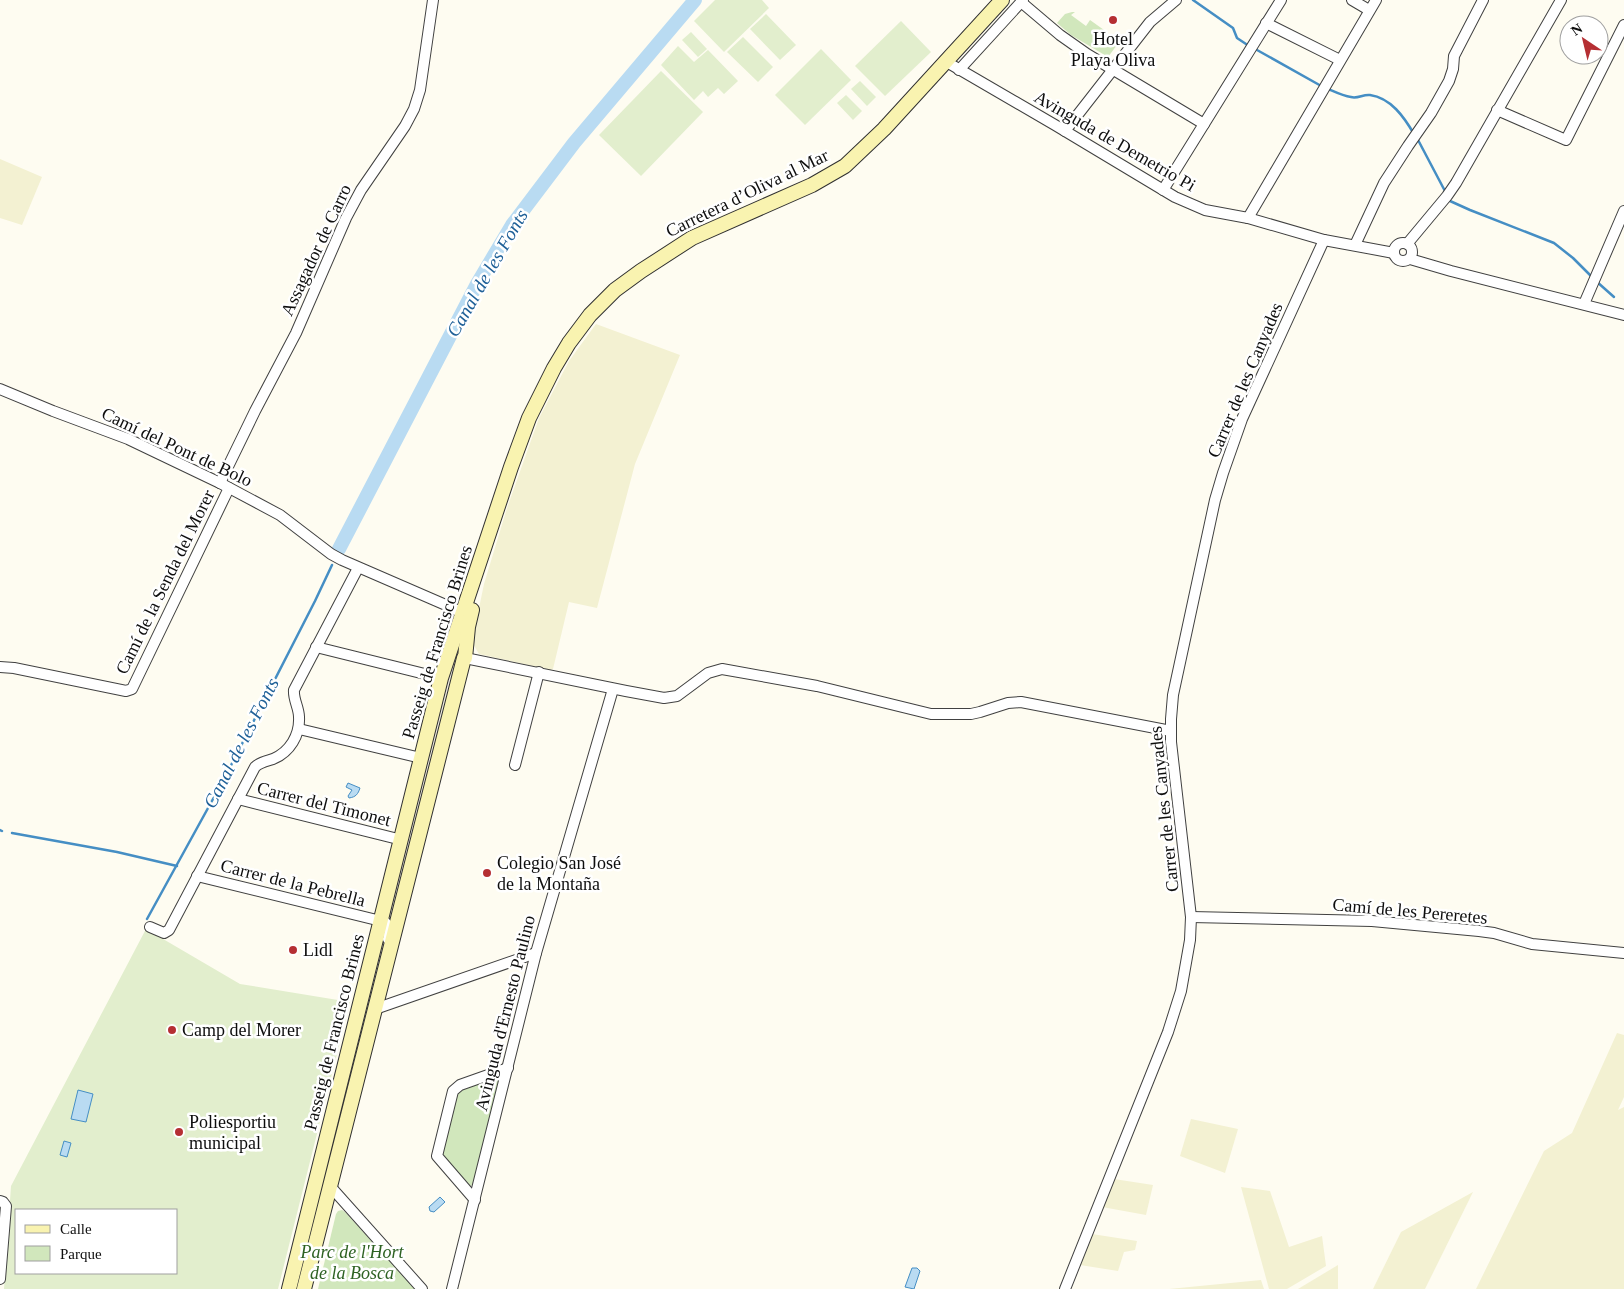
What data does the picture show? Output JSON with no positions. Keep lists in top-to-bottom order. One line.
{"streets":{"street":["Avinguda de Demetrio Pi","Carretera d’Oliva al Mar","Assagador de Carro","Carrer de les Canyades","Camí del Pont de Bolo","Camí de la Senda del Morer","Passeig de Francisco Brines","Carrer del Timonet","Carrer de la Pebrella","Camí de les Pereretes","Avinguda d'Ernesto Paulino"]},"crossings":[["Avinguda de Demetrio Pi","Carretera d’Oliva al Mar"],["Avinguda de Demetrio Pi","Carrer de les Canyades"],["Carretera d’Oliva al Mar","Passeig de Francisco Brines"],["Assagador de Carro","Camí del Pont de Bolo"],["Assagador de Carro","Camí de la Senda del Morer"],["Carrer de les Canyades","Camí de les Pereretes"],["Camí del Pont de Bolo","Camí de la Senda del Morer"],["Camí del Pont de Bolo","Passeig de Francisco Brines"],["Passeig de Francisco Brines","Carrer del Timonet"],["Passeig de Francisco Brines","Carrer de la Pebrella"]],"water":["Canal de les Fonts"],"parks":["Parc de l'Hort de la Bosca"],"places":["Hotel Playa Oliva","Colegio San José de la Montaña","Lidl","Camp del Morer","Poliesportiu municipal"],"legend":["Calle","Parque"],"north":"top left"}
